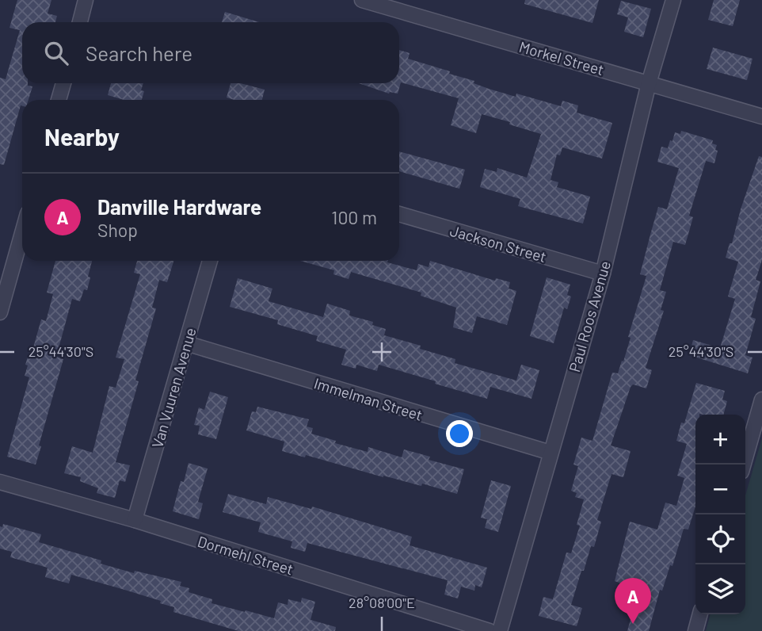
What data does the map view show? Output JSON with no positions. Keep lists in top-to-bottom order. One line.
{"streets":{"street":["Morkel Street","Jackson Street","Paul Roos Avenue","Van Vuuren Avenue","Immelman Street","Dormehl Street"]},"crossings":[["Morkel Street","Paul Roos Avenue"],["Jackson Street","Paul Roos Avenue"],["Paul Roos Avenue","Immelman Street"],["Van Vuuren Avenue","Immelman Street"],["Van Vuuren Avenue","Dormehl Street"]],"page":{"search":"Search here","heading":"Nearby","list":[{"mark":"A","name":"Danville Hardware","note":"Shop","value":"100 m"}],"map_buttons":["+","−"],"pins":"A"},"coordinates":["25°44'30\"S","28°08'00\"E"]}
